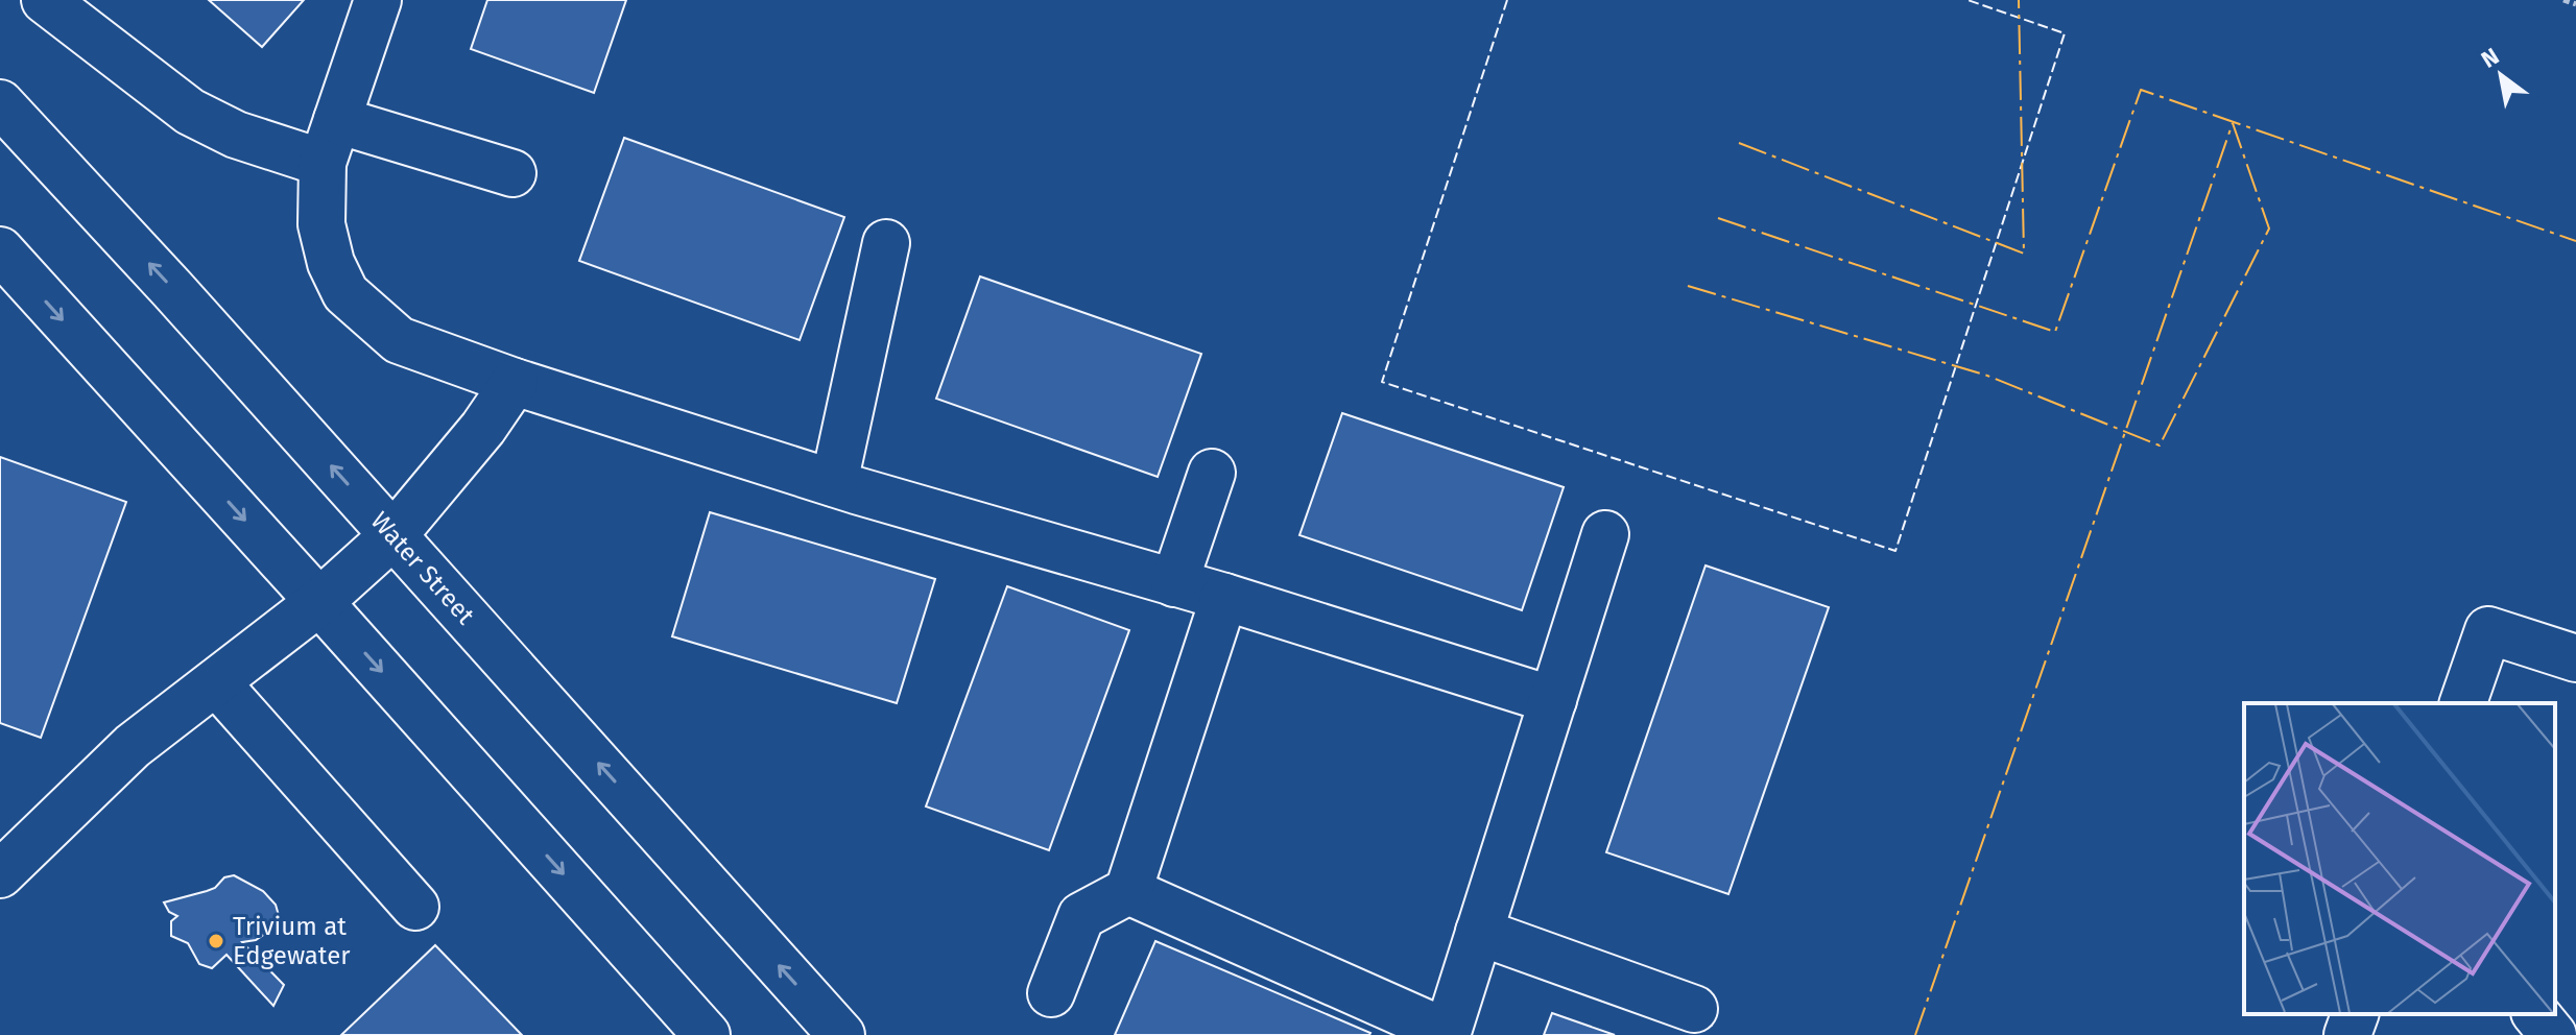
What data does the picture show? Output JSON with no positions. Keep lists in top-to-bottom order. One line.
{"streets":{"street":["Water Street"]},"places":["Trivium at Edgewater"],"north":"top left"}
